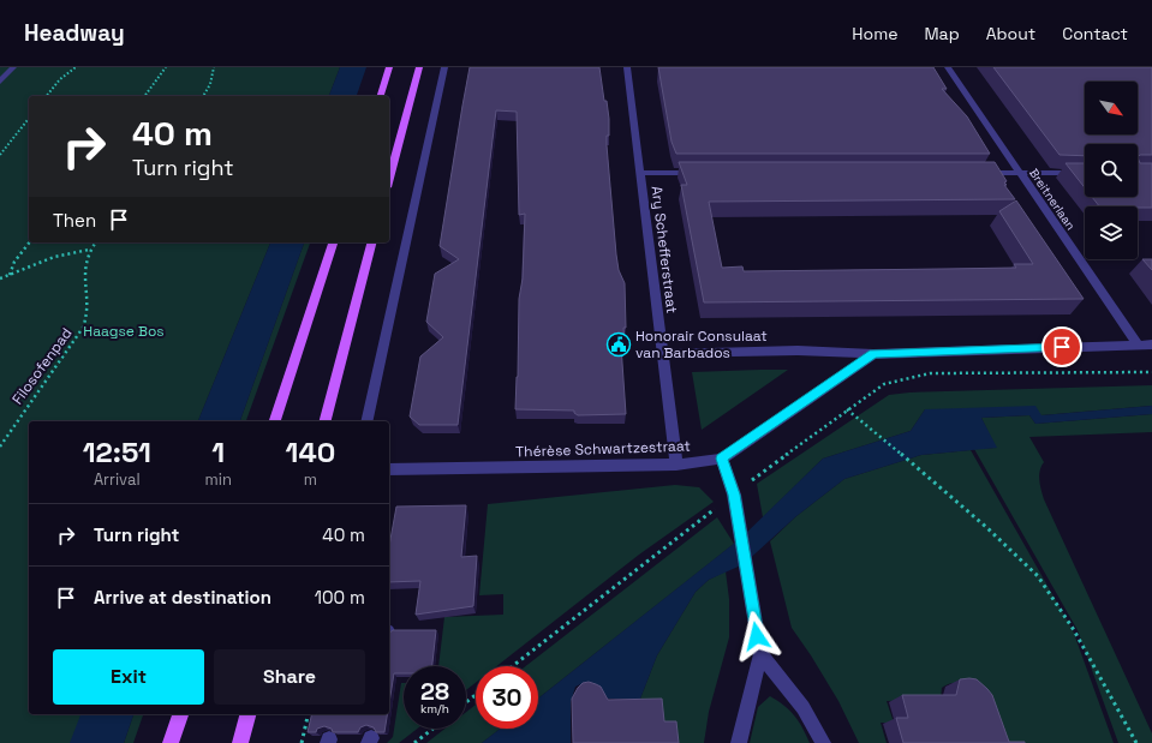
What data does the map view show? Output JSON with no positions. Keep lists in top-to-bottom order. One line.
{"streets":{"street":["Breitnerlaan","Ary Schefferstraat","Thérèse Schwartzestraat"],"path":["Filosofenpad"]},"crossings":[["Ary Schefferstraat","Thérèse Schwartzestraat"]],"parks":["Haagse Bos"],"places":{"public building":["Honorair Consulaat van Barbados"]},"north":"bottom right","page":{"header":"Headway","nav":["Home","Map","About","Contact"],"turn":["40 m","Turn right"],"then":"Then","eta":["12:51","Arrival","1","min","140","m"],"list":[{"name":"Turn right","value":"40 m"},{"name":"Arrive at destination","value":"100 m"}],"buttons":["Exit","Share"],"speed":"28 km/h","limit":"30"}}
